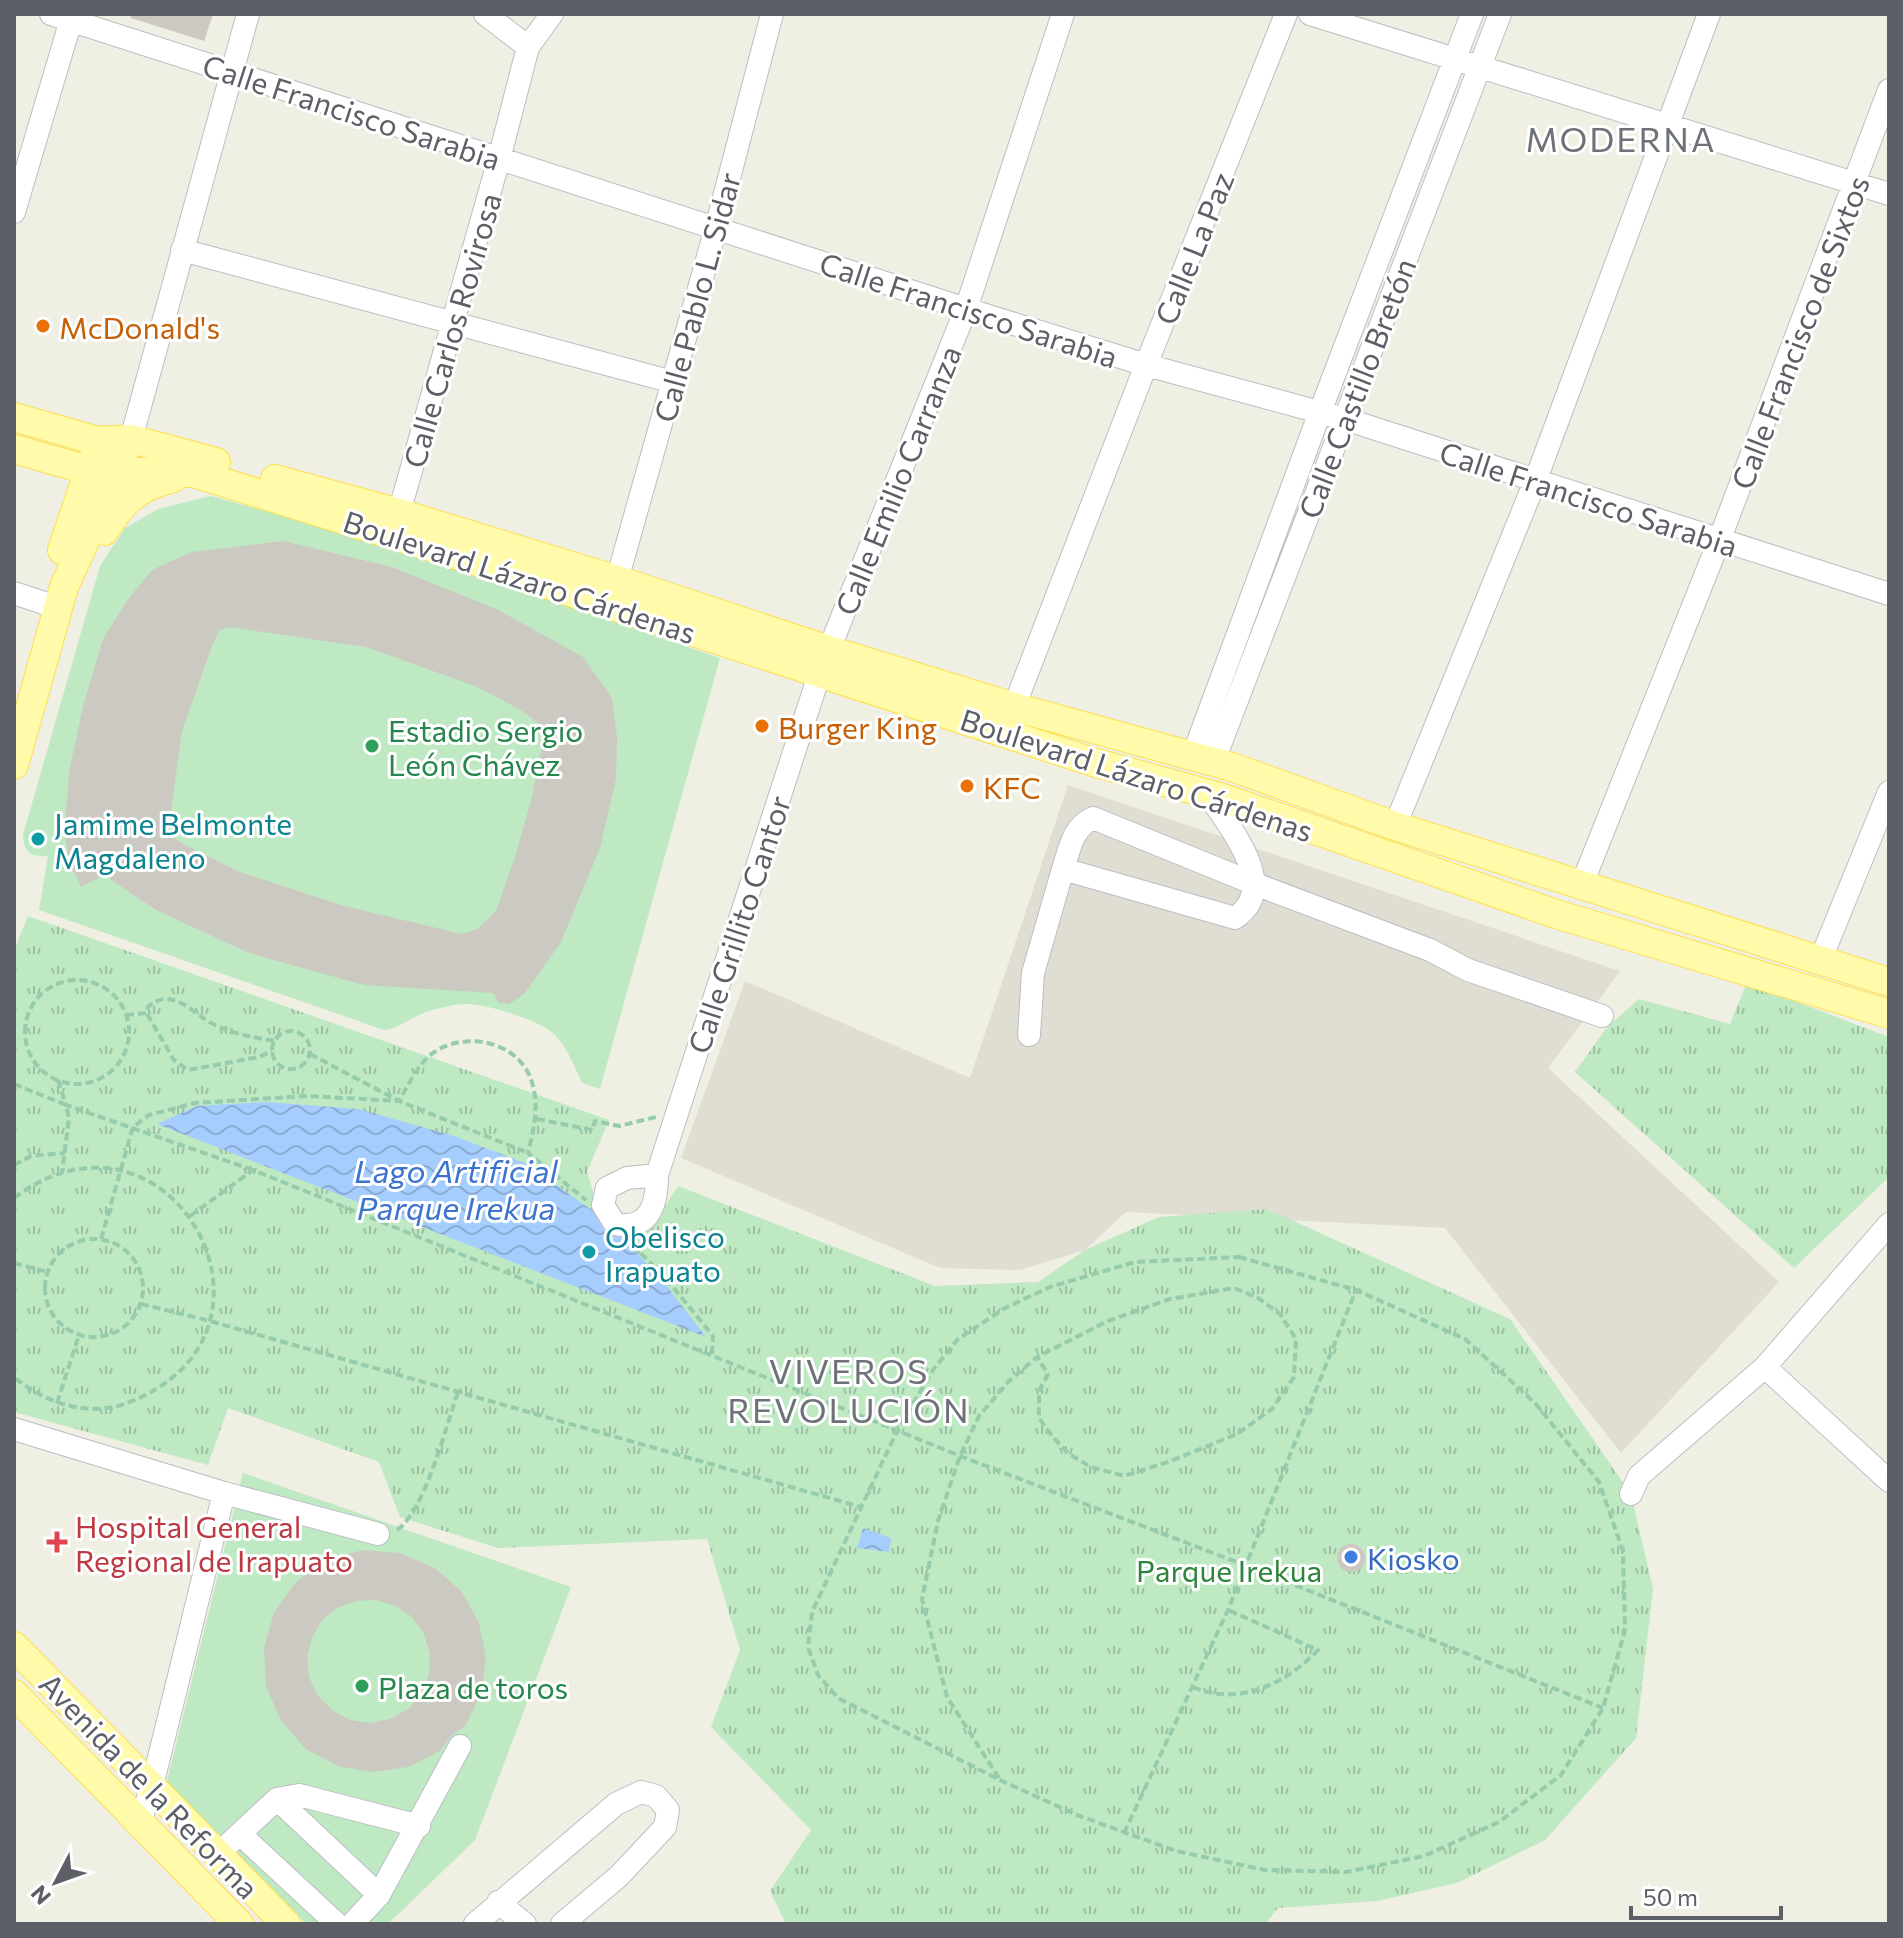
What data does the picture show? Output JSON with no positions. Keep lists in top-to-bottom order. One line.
{"streets":{"main road":["Boulevard Lázaro Cárdenas","Avenida de la Reforma"],"street":["Calle Francisco Sarabia","Calle La Paz","Calle Pablo L. Sidar","Calle Carlos Rovirosa","Calle Francisco de Sixtos","Calle Castillo Bretón","Calle Emilio Carranza","Calle Grillito Cantor"]},"crossings":[["Calle Francisco Sarabia","Calle La Paz"],["Calle Francisco Sarabia","Calle Pablo L. Sidar"],["Calle Francisco Sarabia","Calle Carlos Rovirosa"],["Calle Francisco Sarabia","Calle Francisco de Sixtos"],["Calle Francisco Sarabia","Calle Castillo Bretón"],["Calle Francisco Sarabia","Calle Emilio Carranza"],["Calle La Paz","Boulevard Lázaro Cárdenas"],["Calle Pablo L. Sidar","Boulevard Lázaro Cárdenas"],["Calle Carlos Rovirosa","Boulevard Lázaro Cárdenas"],["Calle Francisco de Sixtos","Boulevard Lázaro Cárdenas"],["Calle Castillo Bretón","Boulevard Lázaro Cárdenas"],["Calle Emilio Carranza","Boulevard Lázaro Cárdenas"],["Calle Emilio Carranza","Calle Grillito Cantor"],["Boulevard Lázaro Cárdenas","Calle Grillito Cantor"]],"districts":["MODERNA","VIVEROS REVOLUCIÓN"],"water":["Lago Artificial Parque Irekua"],"parks":["Parque Irekua"],"places":{"other":["McDonald's","Burger King","Estadio Sergio León Chávez","KFC","Jamime Belmonte Magdaleno","Obelisco Irapuato","Kiosko","Plaza de toros"],"health":["Hospital General Regional de Irapuato"]},"scale_bar":"50 m","north":"bottom left"}
